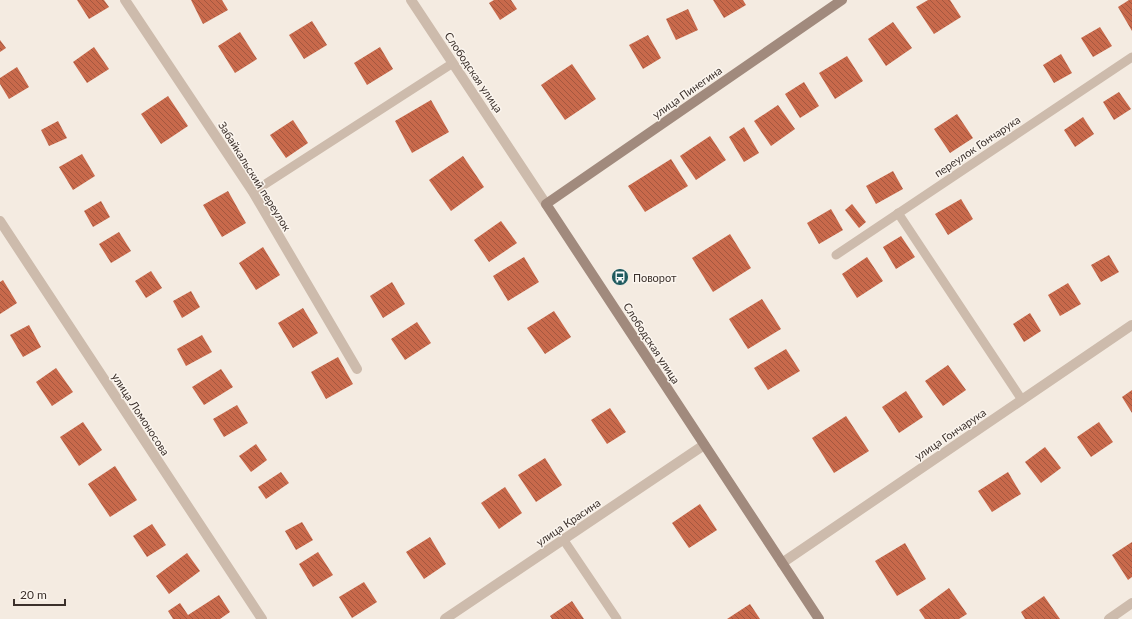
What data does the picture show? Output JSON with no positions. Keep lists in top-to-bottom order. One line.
{"streets":{"street":["Слободская улица","улица Пинегина","Забайкальский переулок","улица Ломоносова","улица Гончарука","улица Красина"],"lane":["переулок Гончарука"]},"crossings":[["Слободская улица","улица Пинегина"],["Слободская улица","улица Гончарука"],["Слободская улица","улица Красина"]],"places":{"bus stop":["Поворот"]},"scale_bar":"20 m"}
